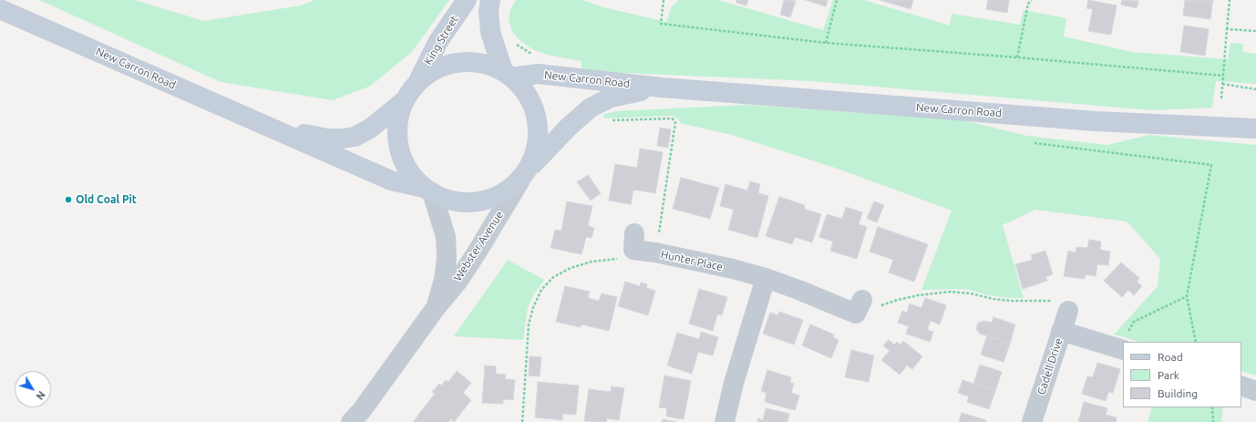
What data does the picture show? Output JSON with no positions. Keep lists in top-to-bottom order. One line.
{"streets":{"main road":["King Street","New Carron Road"],"street":["Webster Avenue","Hunter Place","Cadell Drive"]},"crossings":[["New Carron Road","Webster Avenue"]],"places":["Old Coal Pit"],"legend":["Road","Park","Building"],"north":"bottom right"}
